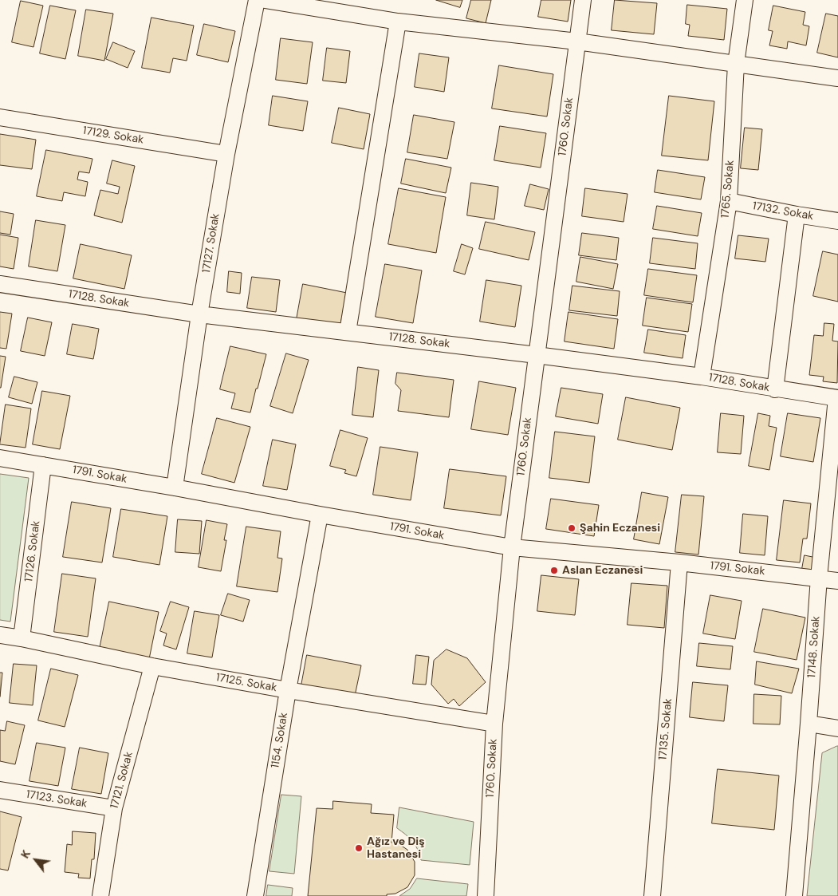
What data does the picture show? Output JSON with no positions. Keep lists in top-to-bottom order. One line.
{"streets":{"street":["1760. Sokak","17129. Sokak","1765. Sokak","17132. Sokak","17127. Sokak","17128. Sokak","1791. Sokak","17126. Sokak","17148. Sokak","17125. Sokak","17135. Sokak","1154. Sokak","17121. Sokak","17123. Sokak"]},"crossings":[["1760. Sokak","17128. Sokak"],["1760. Sokak","1791. Sokak"],["1760. Sokak","17125. Sokak"],["17129. Sokak","17127. Sokak"],["1765. Sokak","17132. Sokak"],["1765. Sokak","17128. Sokak"],["17127. Sokak","17128. Sokak"],["17127. Sokak","1791. Sokak"],["17128. Sokak","17148. Sokak"],["1791. Sokak","17126. Sokak"],["1791. Sokak","17148. Sokak"],["1791. Sokak","17135. Sokak"],["1791. Sokak","1154. Sokak"],["17126. Sokak","17125. Sokak"],["17125. Sokak","1154. Sokak"],["17125. Sokak","17121. Sokak"],["17121. Sokak","17123. Sokak"]],"places":["Şahin Eczanesi","Aslan Eczanesi","Ağız ve Diş Hastanesi"],"north":"top left"}
